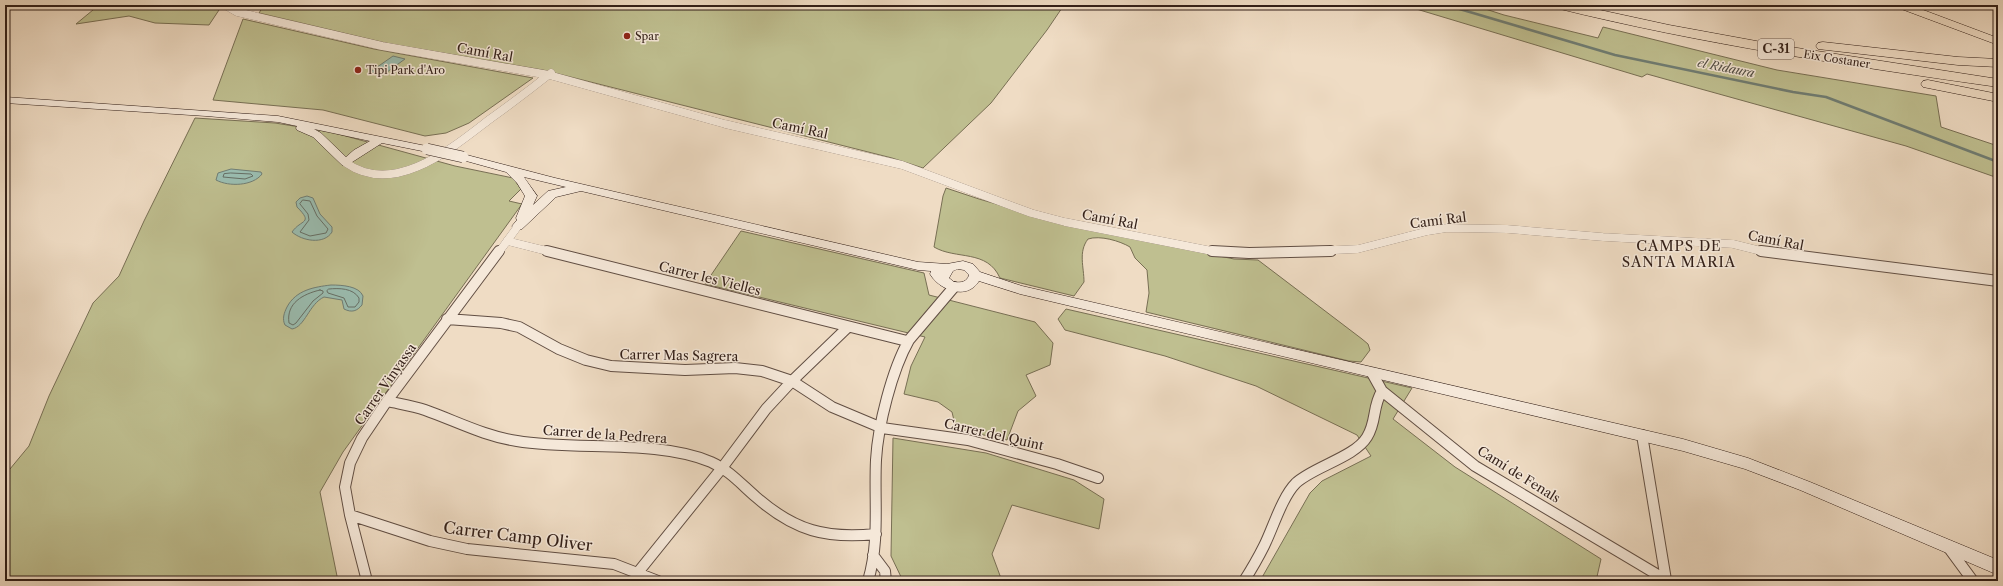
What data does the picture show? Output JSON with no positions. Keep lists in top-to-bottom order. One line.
{"streets":{"highway":["C-31","Eix Costaner"],"street":["Camí Ral","Carrer les Vielles","Carrer Mas Sagrera","Carrer Vinyassa","Carrer de la Pedrera","Carrer del Quint","Camí de Fenals","Carrer Camp Oliver"]},"crossings":[["Carrer les Vielles","Carrer Vinyassa"],["Carrer Mas Sagrera","Carrer Vinyassa"],["Carrer Mas Sagrera","Carrer del Quint"],["Carrer Vinyassa","Carrer de la Pedrera"],["Carrer Vinyassa","Carrer Camp Oliver"]],"districts":["CAMPS DE SANTA MARIA"],"water":["el Ridaura"],"places":["Spar","Tipi Park d'Aro"]}
